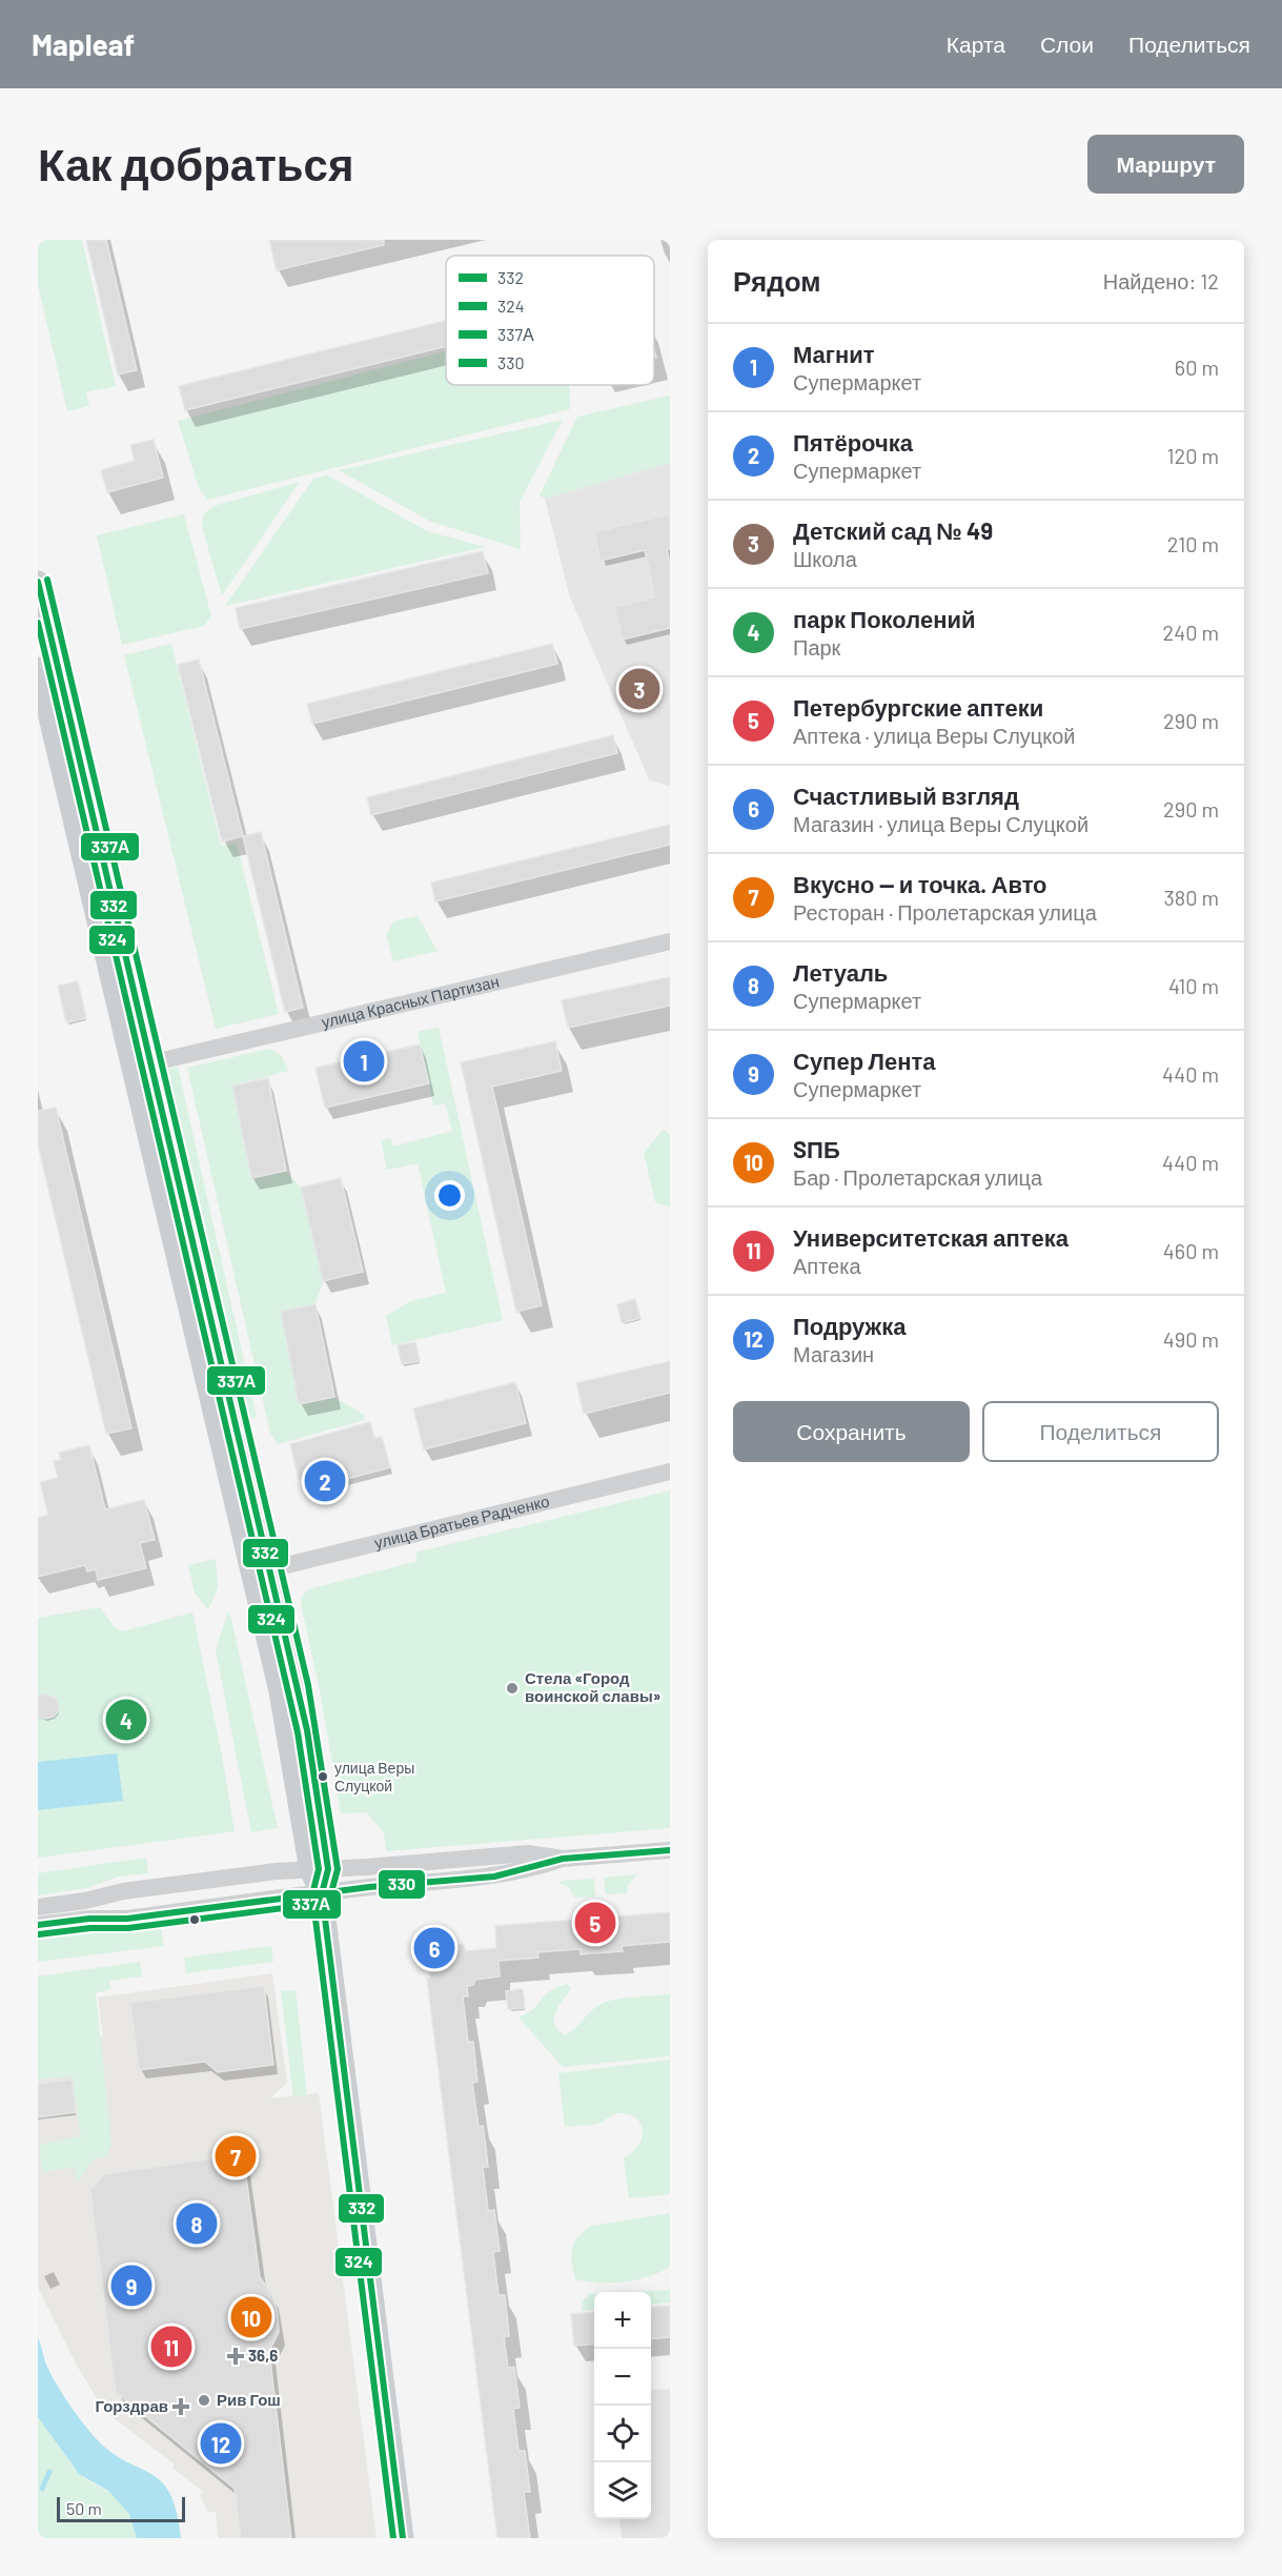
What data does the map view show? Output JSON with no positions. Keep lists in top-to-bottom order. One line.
{"streets":{"street":["улица Красных Партизан","улица Братьев Радченко"]},"places":{"other":["Стела «Город воинской славы»","улица Веры Слуцкой","Рив Гош"],"health":["36,6","Горздрав"]},"lines":["transit line 337А","transit line 332","transit line 324","transit line 330"],"legend":["332","324","337А","330"],"scale_bar":"50 m","page":{"header":"Mapleaf","nav":["Карта","Слои","Поделиться"],"buttons":["Маршрут",["Сохранить","Поделиться"]],"title":"Как добраться","heading":["Рядом","Найдено: 12"],"list":[{"mark":"1","name":"Магнит","note":"Супермаркет","value":"60 m"},{"mark":"2","name":"Пятёрочка","note":"Супермаркет","value":"120 m"},{"mark":"3","name":"Детский сад № 49","note":"Школа","value":"210 m"},{"mark":"4","name":"парк Поколений","note":"Парк","value":"240 m"},{"mark":"5","name":"Петербургские аптеки","note":"Аптека · улица Веры Слуцкой","value":"290 m"},{"mark":"6","name":"Счастливый взгляд","note":"Магазин · улица Веры Слуцкой","value":"290 m"},{"mark":"7","name":"Вкусно — и точка. Авто","note":"Ресторан · Пролетарская улица","value":"380 m"},{"mark":"8","name":"Летуаль","note":"Супермаркет","value":"410 m"},{"mark":"9","name":"Супер Лента","note":"Супермаркет","value":"440 m"},{"mark":"10","name":"SПБ","note":"Бар · Пролетарская улица","value":"440 m"},{"mark":"11","name":"Университетская аптека","note":"Аптека","value":"460 m"},{"mark":"12","name":"Подружка","note":"Магазин","value":"490 m"}],"pins":["3","1","2","4","5","6","7","8","9","10","11","12"],"map_buttons":["+","−"],"scale":"50 m"}}
